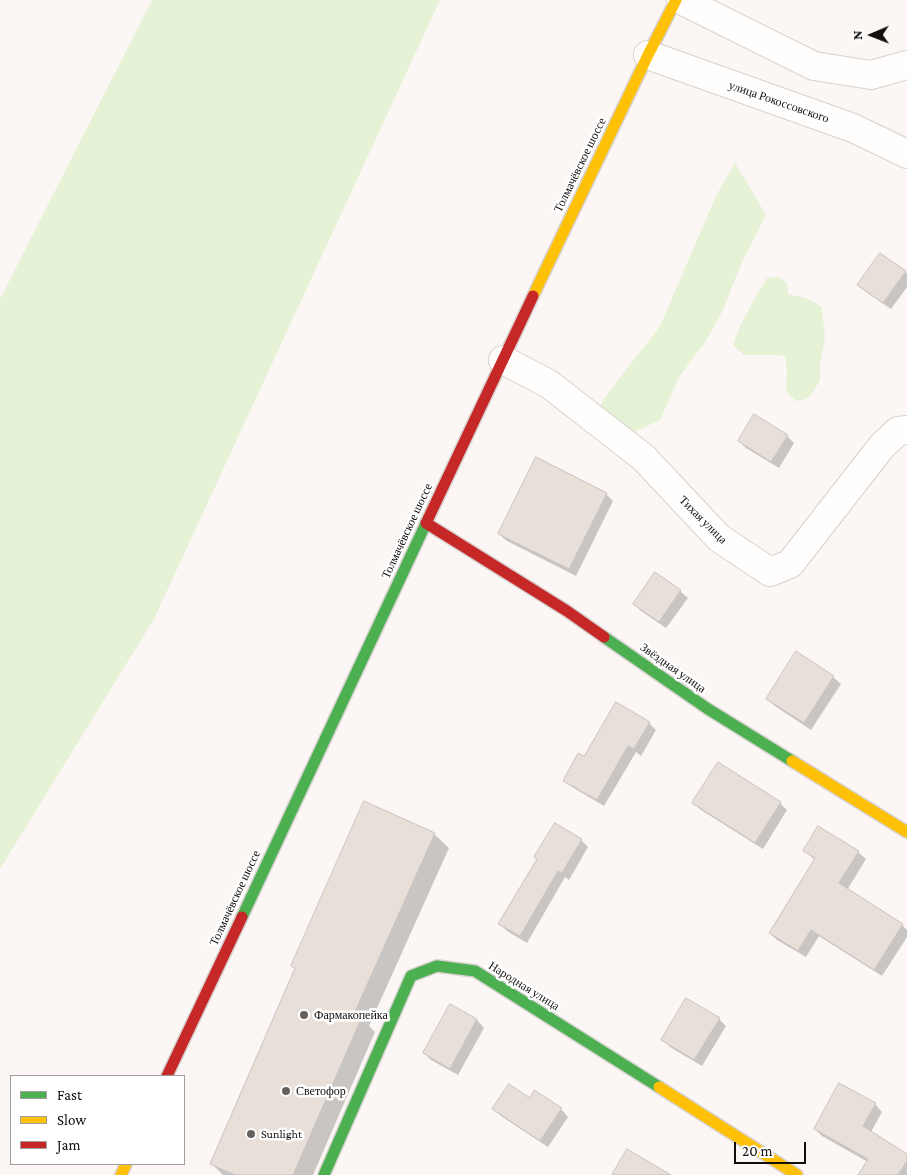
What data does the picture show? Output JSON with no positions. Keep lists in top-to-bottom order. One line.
{"streets":{"street":["улица Рокоссовского","Толмачёвское шоссе","Тихая улица","Звёздная улица","Народная улица"]},"crossings":[["улица Рокоссовского","Толмачёвское шоссе"],["Толмачёвское шоссе","Тихая улица"],["Толмачёвское шоссе","Звёздная улица"]],"places":["Фармакопейка","Светофор","Sunlight"],"legend":["Fast","Slow","Jam"],"scale_bar":"20 m","north":"left"}
